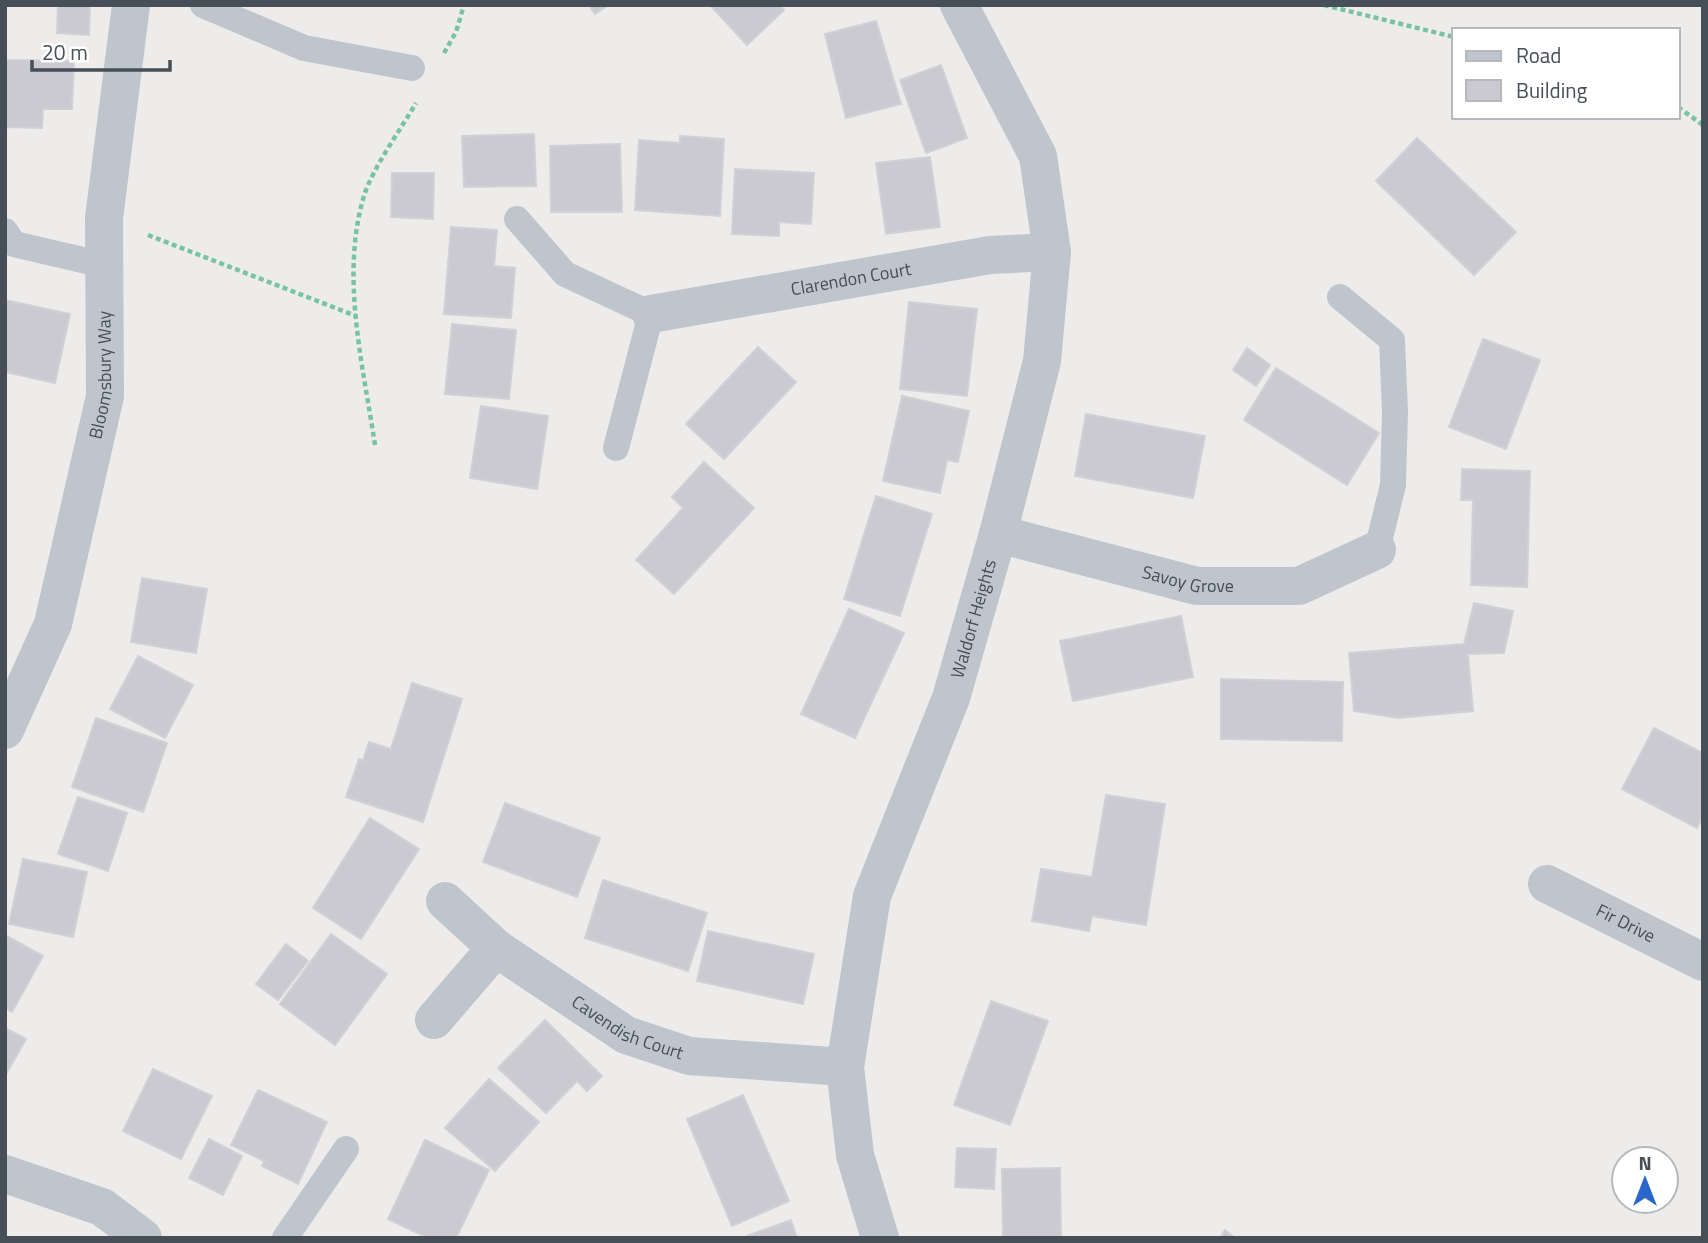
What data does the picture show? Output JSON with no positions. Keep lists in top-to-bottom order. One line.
{"streets":{"street":["Clarendon Court","Bloomsbury Way","Savoy Grove","Waldorf Heights","Fir Drive","Cavendish Court"]},"crossings":[["Clarendon Court","Waldorf Heights"],["Savoy Grove","Waldorf Heights"],["Waldorf Heights","Cavendish Court"]],"legend":["Road","Building"],"scale_bar":"20 m","north":"top"}
